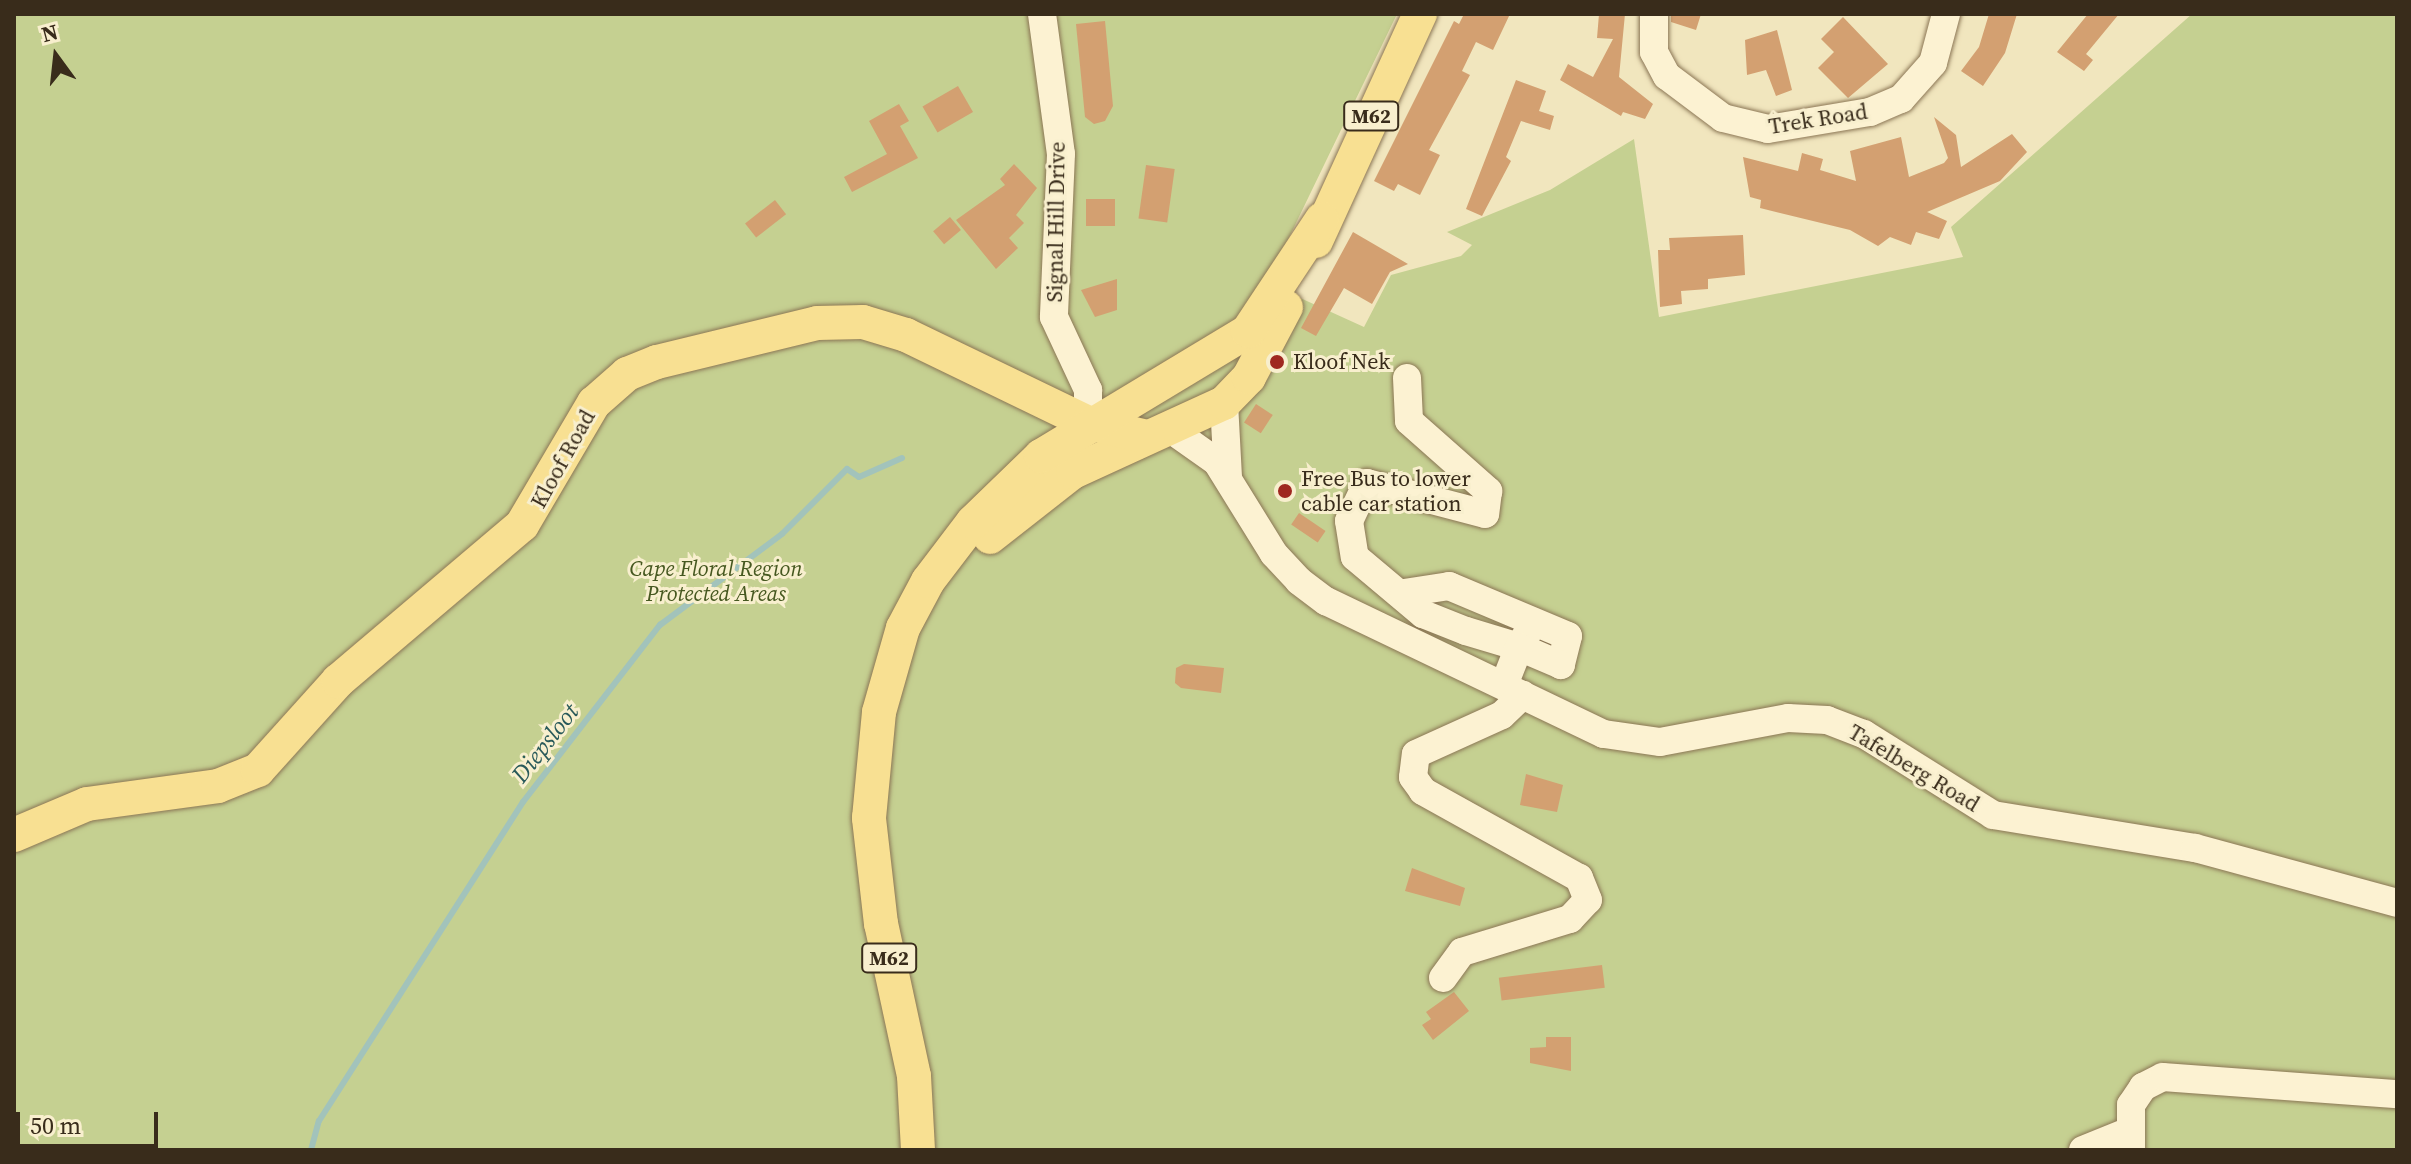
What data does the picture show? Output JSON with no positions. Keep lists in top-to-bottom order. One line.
{"streets":{"main road":["M62","Kloof Road"],"street":["Trek Road","Signal Hill Drive","Tafelberg Road"]},"crossings":[["M62","Signal Hill Drive"],["M62","Kloof Road"],["M62","Tafelberg Road"],["Signal Hill Drive","Kloof Road"],["Kloof Road","Tafelberg Road"]],"water":["Diepsloot"],"parks":["Cape Floral Region Protected Areas"],"places":["Kloof Nek","Free Bus to lower cable car station"],"scale_bar":"50 m","north":"top"}
